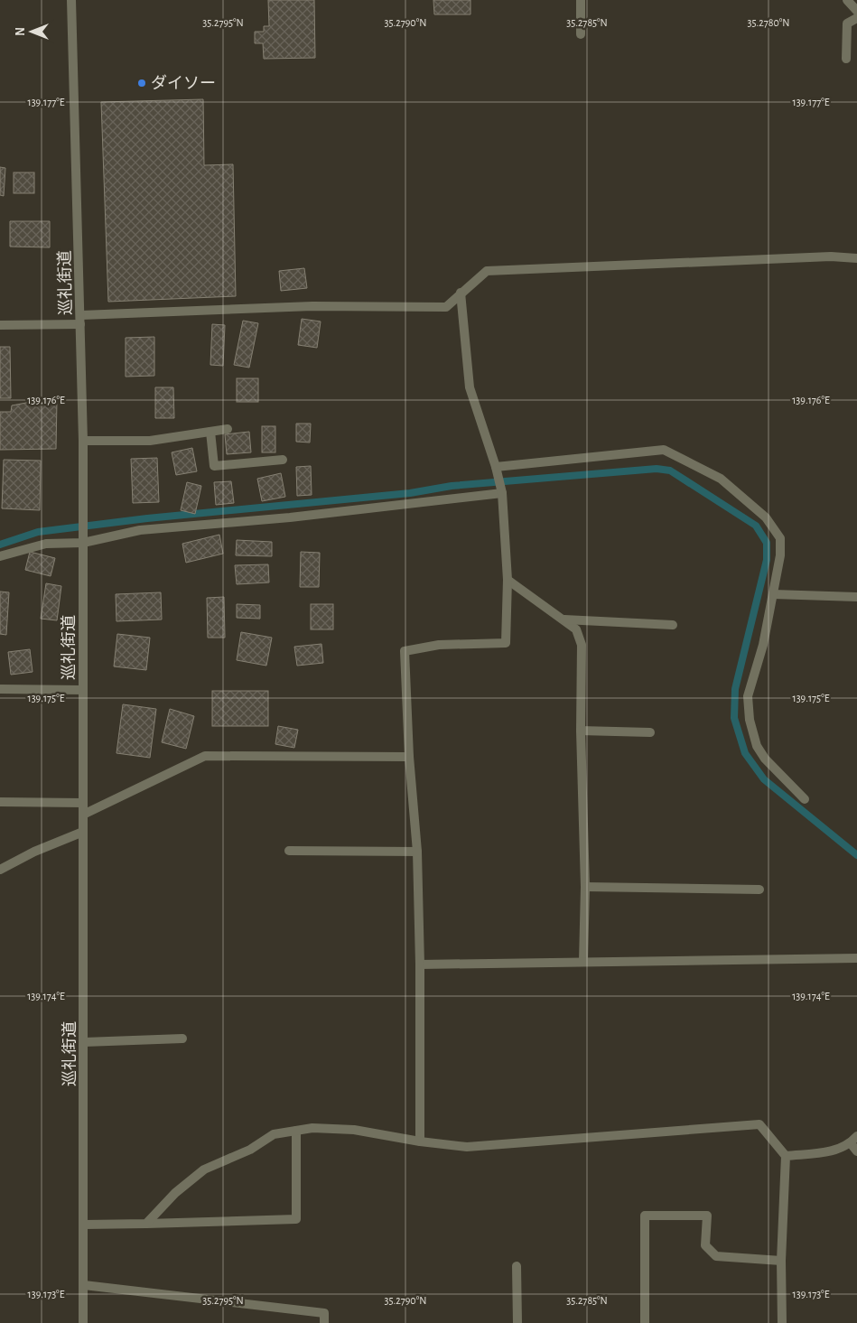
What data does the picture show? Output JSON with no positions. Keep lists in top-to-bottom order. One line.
{"streets":{"street":["巡礼街道"]},"places":["ダイソー"],"north":"left","coordinates":["35.2795°N","35.2790°N","35.2785°N","35.2780°N","139.177°E","139.176°E","139.175°E","139.174°E","139.173°E"]}
